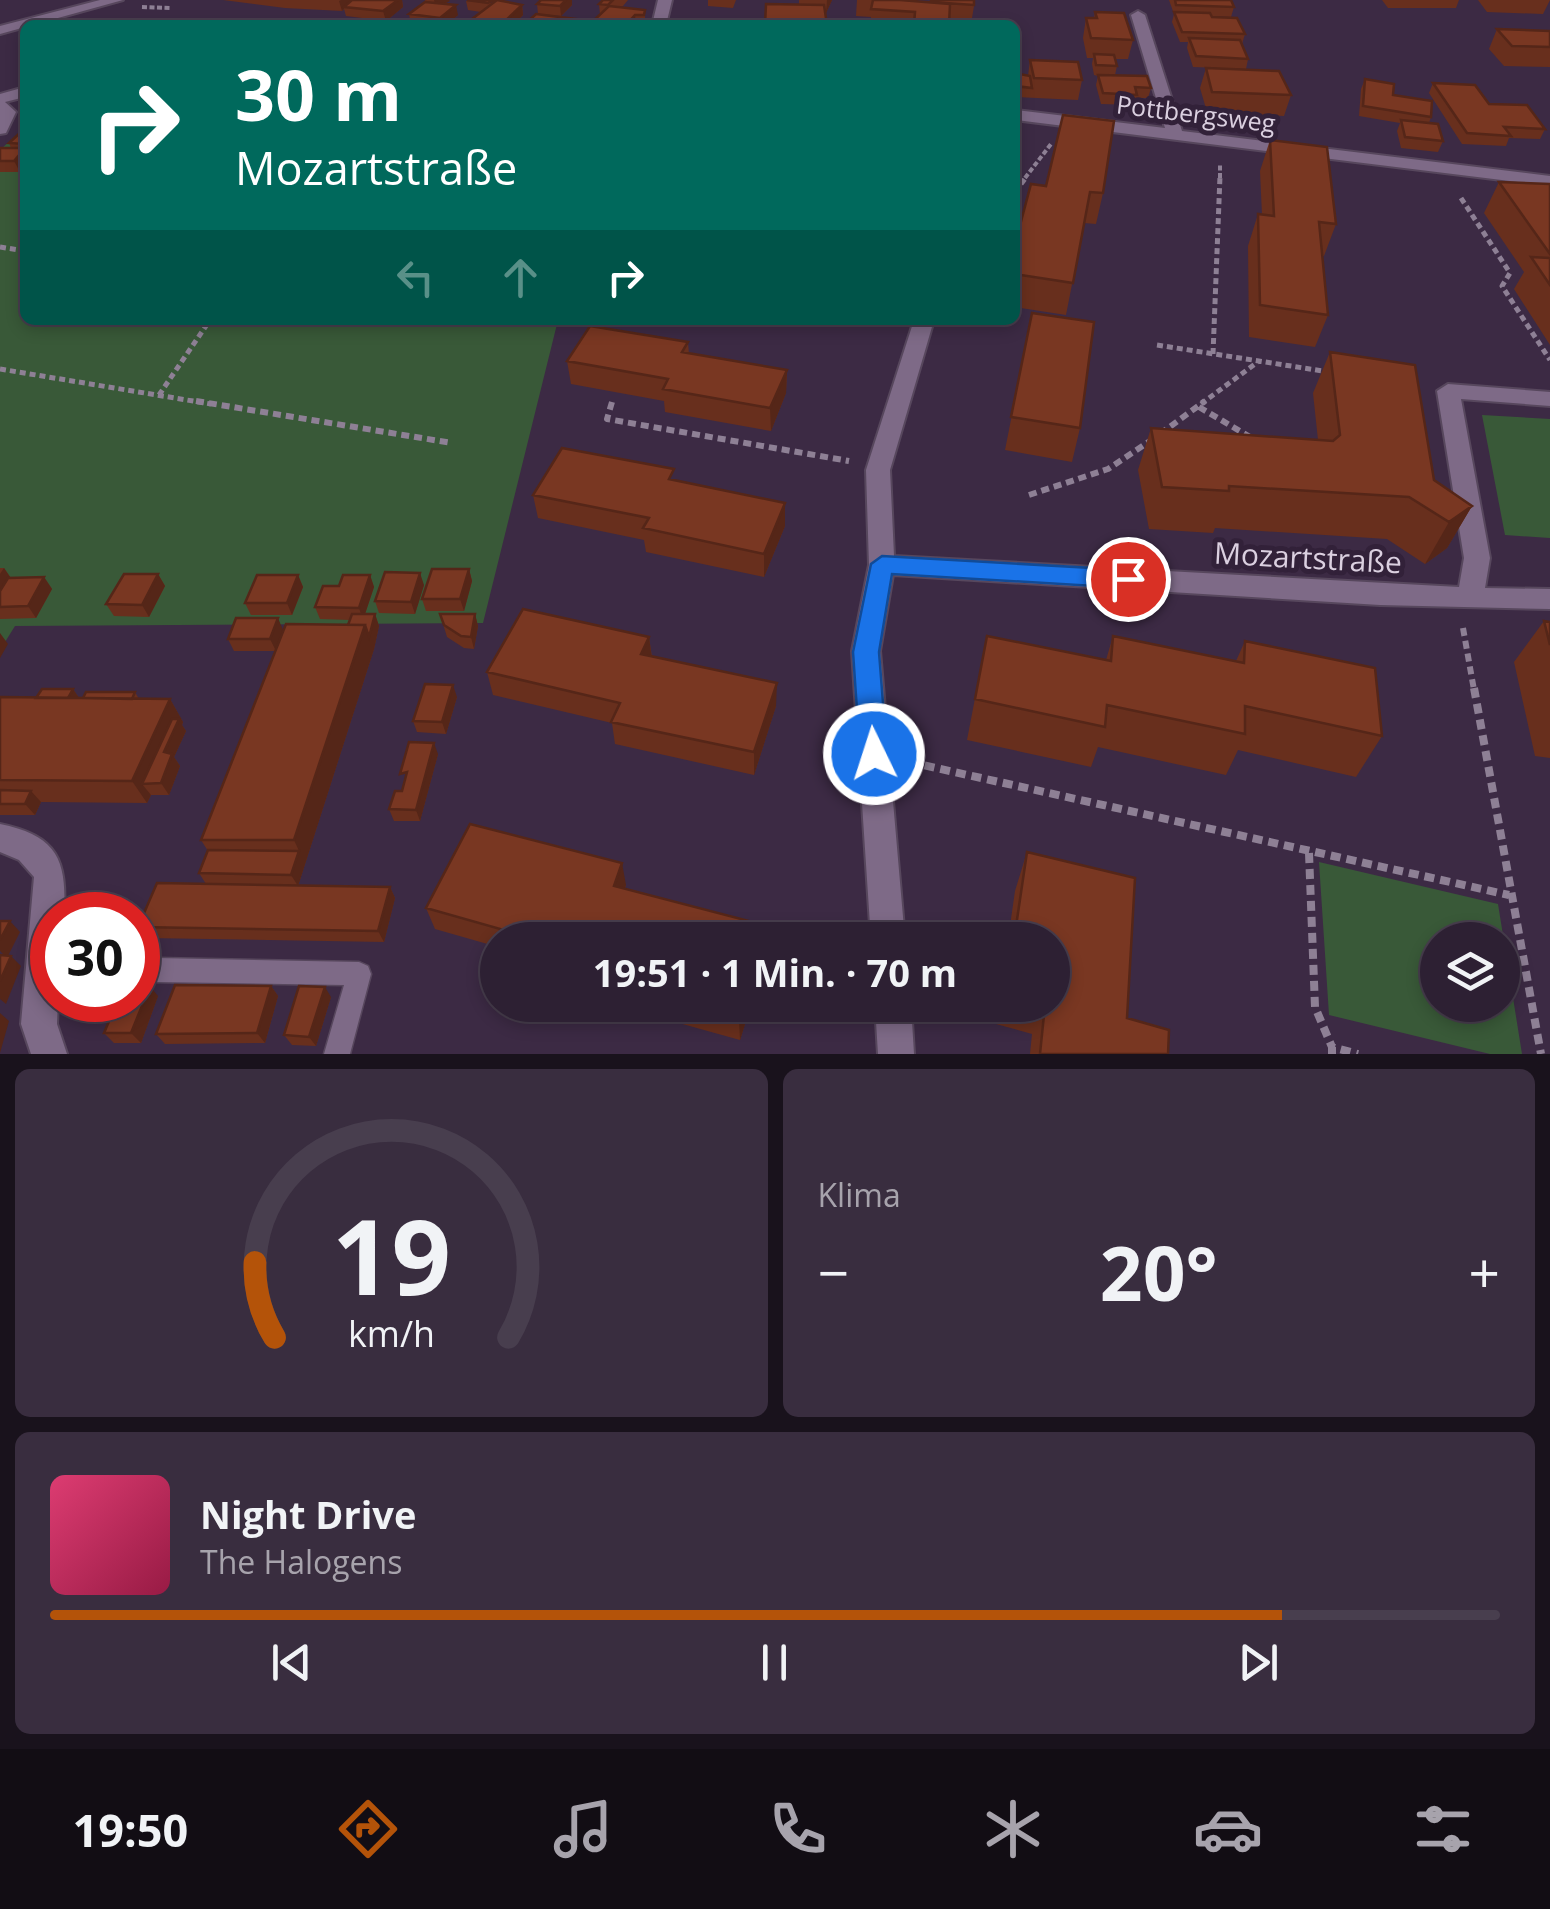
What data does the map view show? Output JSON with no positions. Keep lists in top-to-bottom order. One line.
{"streets":{"street":["Pottbergsweg","Mozartstraße"]},"page":{"turn":["30 m","Mozartstraße"],"limit":"30","trip":"19:51 · 1 Min. · 70 m","tile":"Klima","heat":["−","20°","+"],"song":["Night Drive","The Halogens"],"tabs":"19:50","gauge":["19","km/h"]}}
